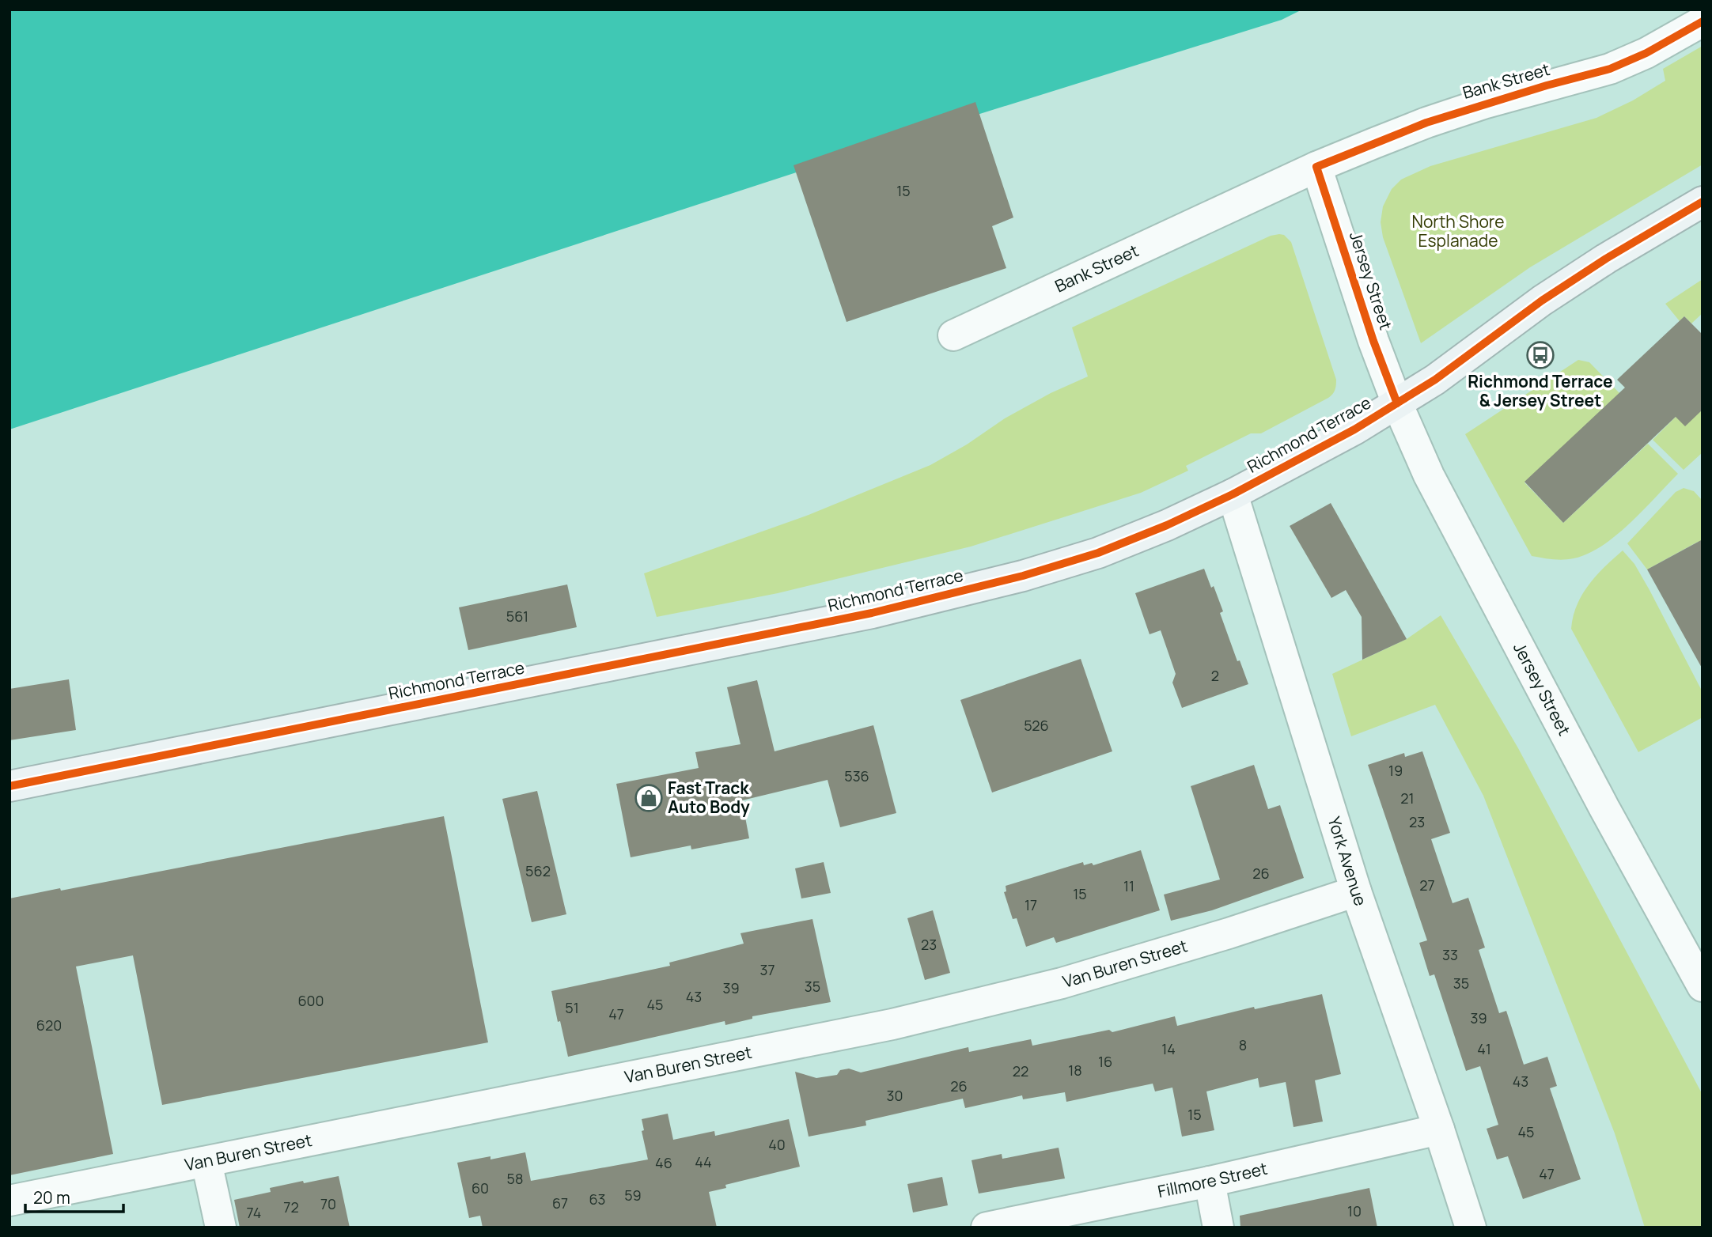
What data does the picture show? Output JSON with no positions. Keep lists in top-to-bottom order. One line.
{"streets":{"main road":["Richmond Terrace"],"street":["Bank Street","Jersey Street","York Avenue","Van Buren Street","Fillmore Street"]},"crossings":[["Bank Street","Jersey Street"],["Jersey Street","Richmond Terrace"],["Richmond Terrace","York Avenue"],["York Avenue","Van Buren Street"],["York Avenue","Fillmore Street"]],"parks":["North Shore Esplanade"],"places":{"bus stop":["Richmond Terrace & Jersey Street"],"shop":["Fast Track Auto Body"]},"house_numbers":["15","561","2","526","19","536","21","23","562","26","27","11","15","17","23","33","37","35","35","39","43","600","45","51","47","39","620","8","14","41","16","18","22","43","26","30","15","45","40","44","46","47","58","60","59","63","67","70","72","10","74"],"scale_bar":"20 m"}
